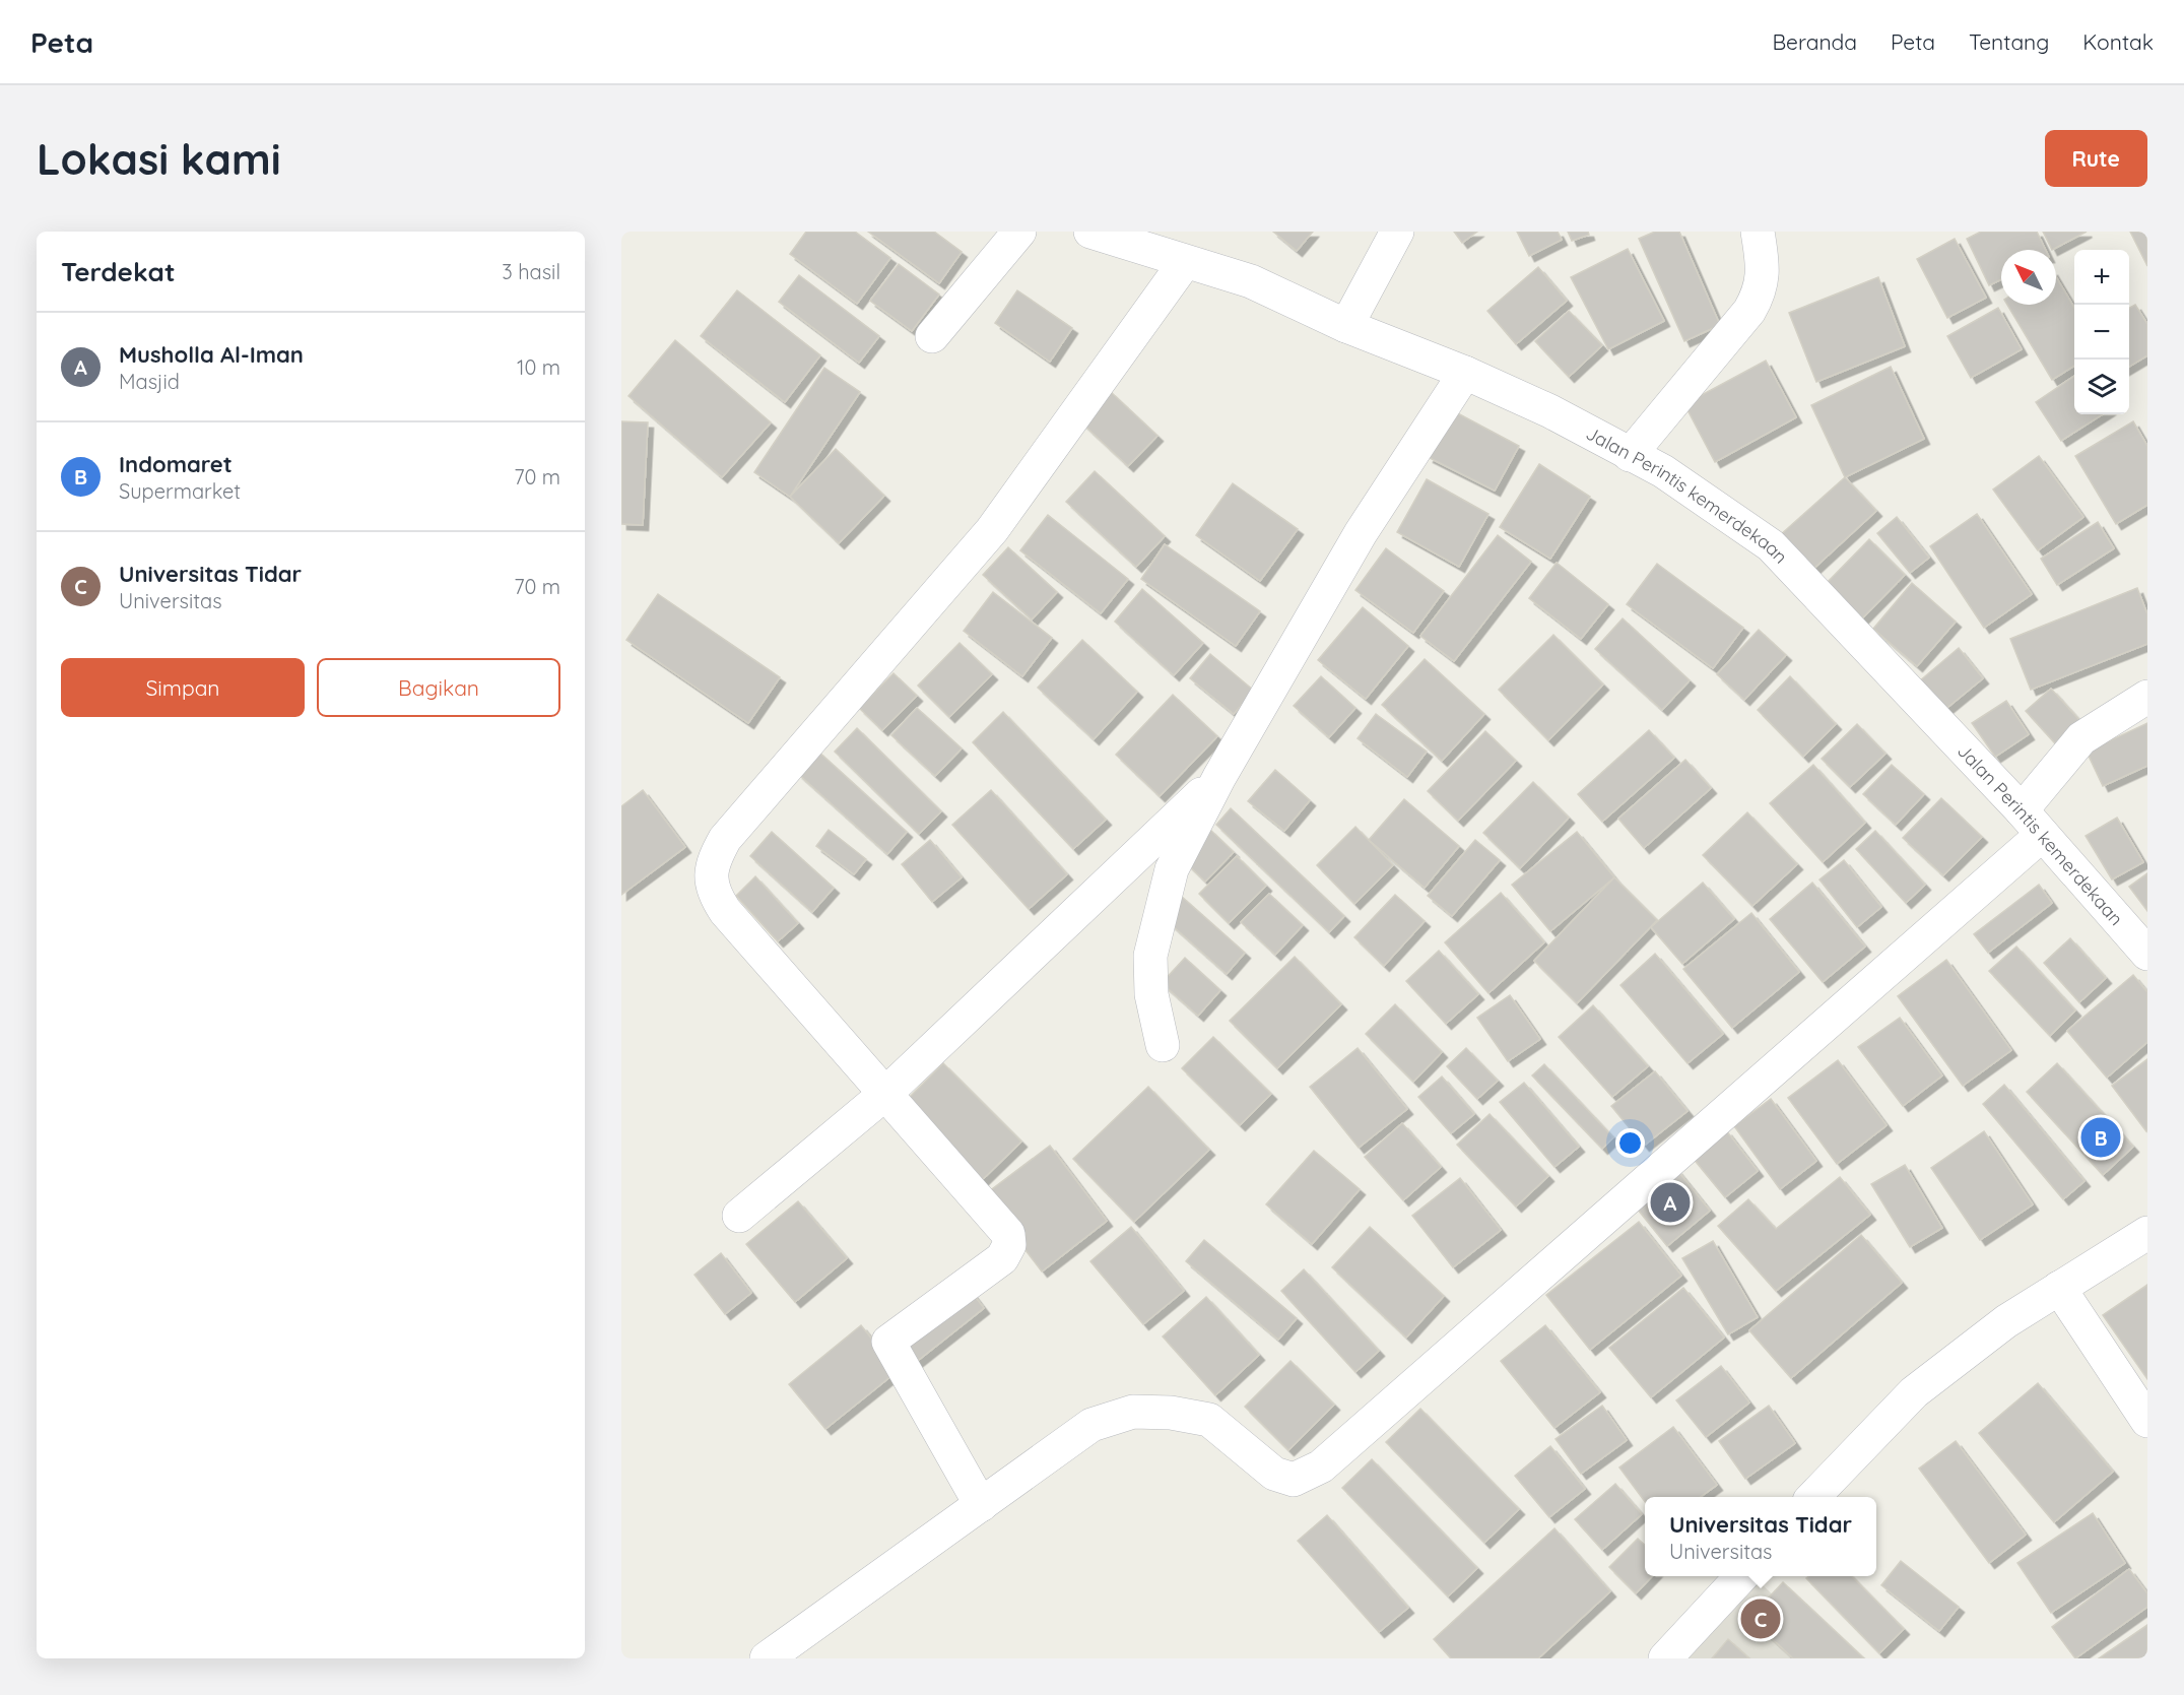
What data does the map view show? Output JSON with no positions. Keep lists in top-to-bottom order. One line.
{"streets":{"street":["Jalan Perintis kemerdekaan"]},"north":"top left","page":{"header":"Peta","nav":["Beranda","Peta","Tentang","Kontak"],"buttons":["Rute",["Simpan","Bagikan"]],"title":"Lokasi kami","heading":["Terdekat","3 hasil"],"map_buttons":["+","−"],"list":[{"mark":"A","name":"Musholla Al-Iman","note":"Masjid","value":"10 m"},{"mark":"B","name":"Indomaret","note":"Supermarket","value":"70 m"},{"mark":"C","name":"Universitas Tidar","note":"Universitas","value":"70 m"}],"pins":["B","A","C"],"popup":["Universitas Tidar","Universitas"]}}
